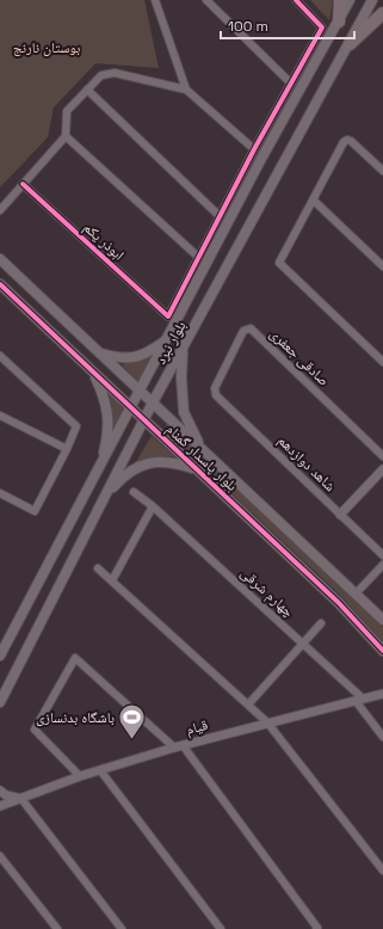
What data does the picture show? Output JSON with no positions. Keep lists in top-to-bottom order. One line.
{"streets":{"main road":["بلوار نبرد","بلوار پاسدار گمنام"],"street":["ابوذر یکم","صادقی جعفری","شاهد دوازدهم","چهارم شرقی","قیام"]},"crossings":[["بلوار نبرد","بلوار پاسدار گمنام"],["صادقی جعفری","شاهد دوازدهم"],["چهارم شرقی","قیام"]],"parks":["بوستان نارنج"],"places":{"sports":["باشگاه بدنسازی"]},"scale_bar":"100 m"}
